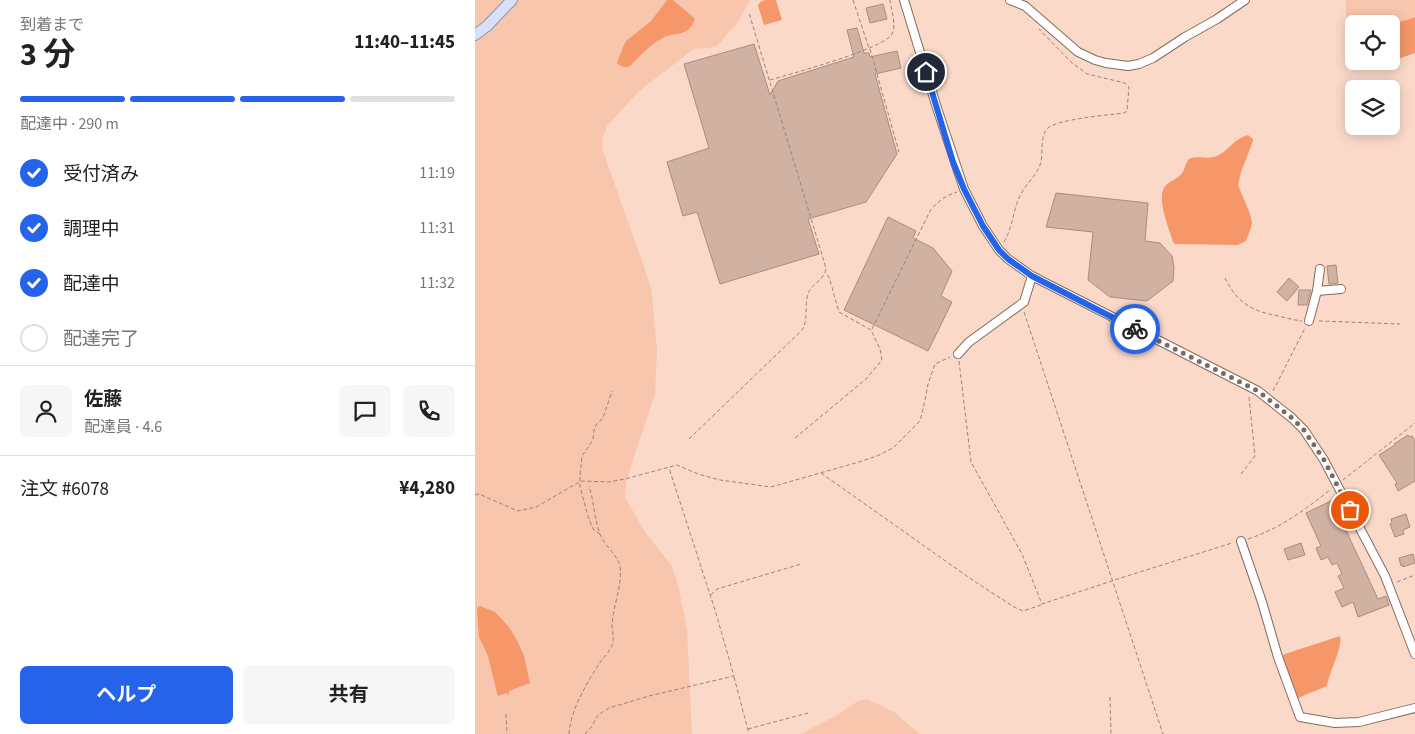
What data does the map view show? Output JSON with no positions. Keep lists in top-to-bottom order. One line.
{"page":{"heading":["3 分","到着まで","11:40–11:45"],"panel":["佐藤","配達員 · 4.6","注文 #6078","¥4,280"],"bar":"配達中 · 290 m","list":[["受付済み","11:19"],["調理中","11:31"],["配達中","11:32"],"配達完了"],"buttons":["ヘルプ","共有"]}}
